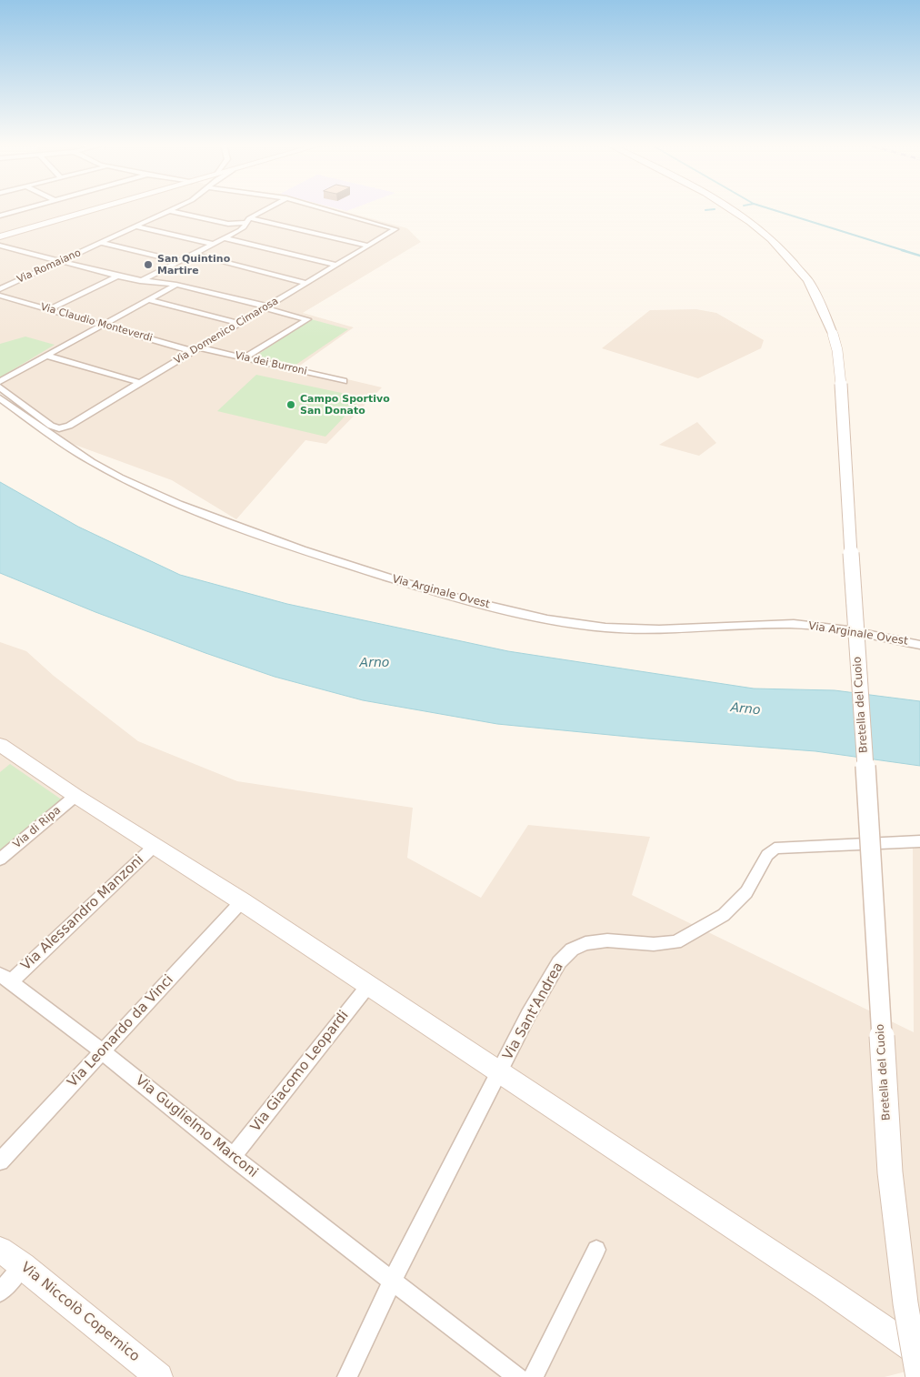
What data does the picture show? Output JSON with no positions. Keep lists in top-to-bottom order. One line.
{"streets":{"main road":["Bretella del Cuoio","Via Niccolò Copernico"],"street":["Via Romaiano","Via Claudio Monteverdi","Via Domenico Cimarosa","Via dei Burroni","Via Arginale Ovest","Via di Ripa","Via Alessandro Manzoni","Via Sant'Andrea","Via Leonardo da Vinci","Via Giacomo Leopardi","Via Guglielmo Marconi"]},"crossings":[["Via Claudio Monteverdi","Via Domenico Cimarosa"],["Via Claudio Monteverdi","Via dei Burroni"],["Via Domenico Cimarosa","Via dei Burroni"],["Via Alessandro Manzoni","Via Guglielmo Marconi"],["Via Sant'Andrea","Via Guglielmo Marconi"],["Via Leonardo da Vinci","Via Guglielmo Marconi"],["Via Giacomo Leopardi","Via Guglielmo Marconi"]],"water":["Arno"],"places":["San Quintino Martire","Campo Sportivo San Donato"]}
